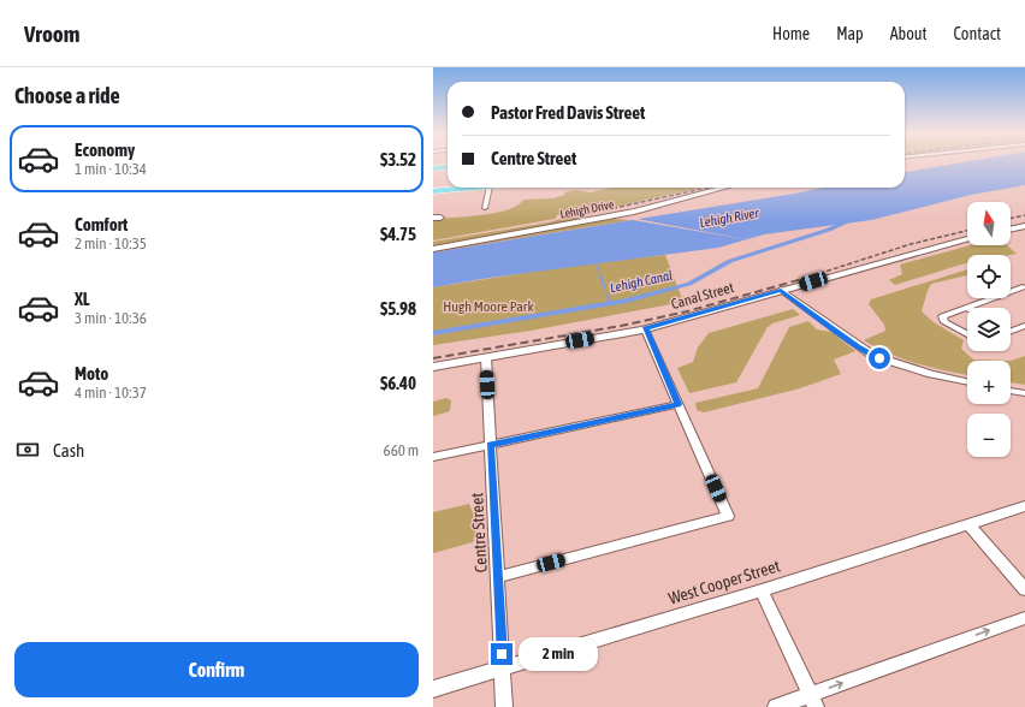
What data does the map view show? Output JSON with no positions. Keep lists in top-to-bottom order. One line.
{"streets":{"street":["Lehigh Drive","Canal Street","Centre Street","West Cooper Street"]},"crossings":[["Canal Street","Centre Street"],["Centre Street","West Cooper Street"]],"water":["Lehigh River","Lehigh Canal"],"parks":["Hugh Moore Park"],"north":"top","page":{"header":"Vroom","nav":["Home","Map","About","Contact"],"heading":"Choose a ride","banner":["Pastor Fred Davis Street","Centre Street"],"list":[{"name":"Economy","note":"1 min · 10:34","value":"$3.52"},{"name":"Comfort","note":"2 min · 10:35","value":"$4.75"},{"name":"XL","note":"3 min · 10:36","value":"$5.98"},{"name":"Moto","note":"4 min · 10:37","value":"$6.40"}],"map_buttons":["+","−"],"pay":["Cash","660 m"],"buttons":"Confirm","bubble":"2 min"}}
